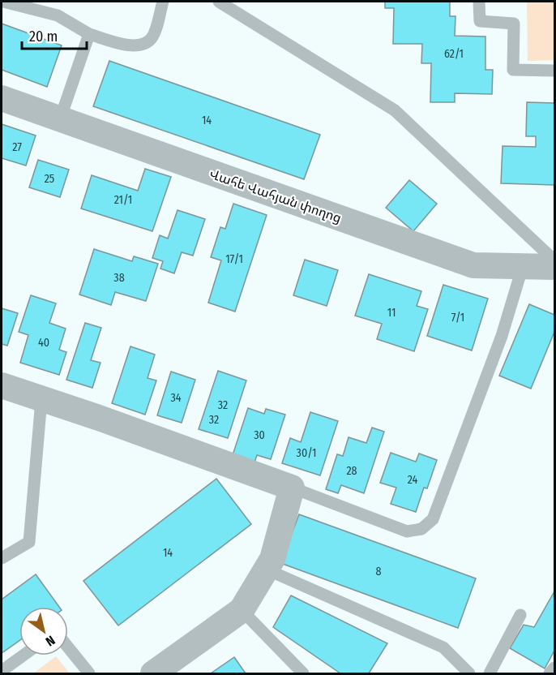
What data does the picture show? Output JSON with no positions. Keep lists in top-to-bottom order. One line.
{"streets":{"street":["Վահե Վահյան փողոց"]},"house_numbers":["62/1","14","27","25","21/1","17/1","38","11","7/1","40","34","32","32","30","30/1","28","24","14","8"],"scale_bar":"20 m","north":"bottom right"}
